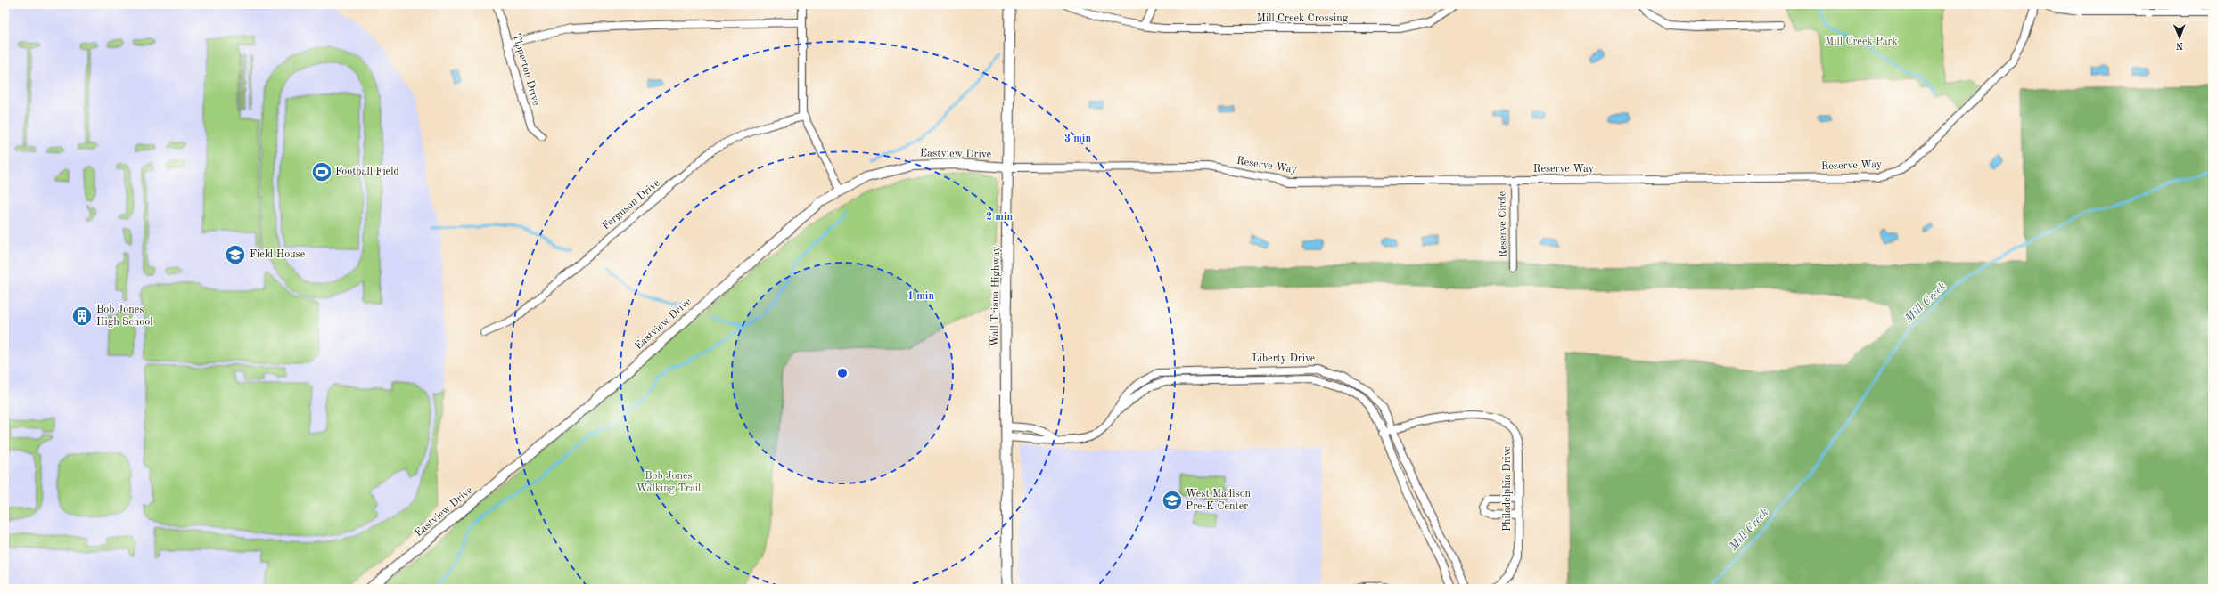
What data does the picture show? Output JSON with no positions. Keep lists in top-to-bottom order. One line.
{"streets":{"main road":["Wall Triana Highway"],"street":["Mill Creek Crossing","Tipperton Drive","Eastview Drive","Reserve Way","Ferguson Drive","Reserve Circle","Liberty Drive","Philadelphia Drive"]},"crossings":[["Eastview Drive","Reserve Way"],["Eastview Drive","Wall Triana Highway"],["Reserve Way","Reserve Circle"],["Reserve Way","Wall Triana Highway"],["Wall Triana Highway","Liberty Drive"],["Liberty Drive","Philadelphia Drive"]],"water":["Mill Creek"],"parks":["Mill Creek Park","Bob Jones Walking Trail"],"places":{"sports":["Football Field"],"school or university":["Field House","West Madison Pre-K Center"],"building":["Bob Jones High School"]},"north":"bottom","rings":["3 min","2 min","1 min"]}
